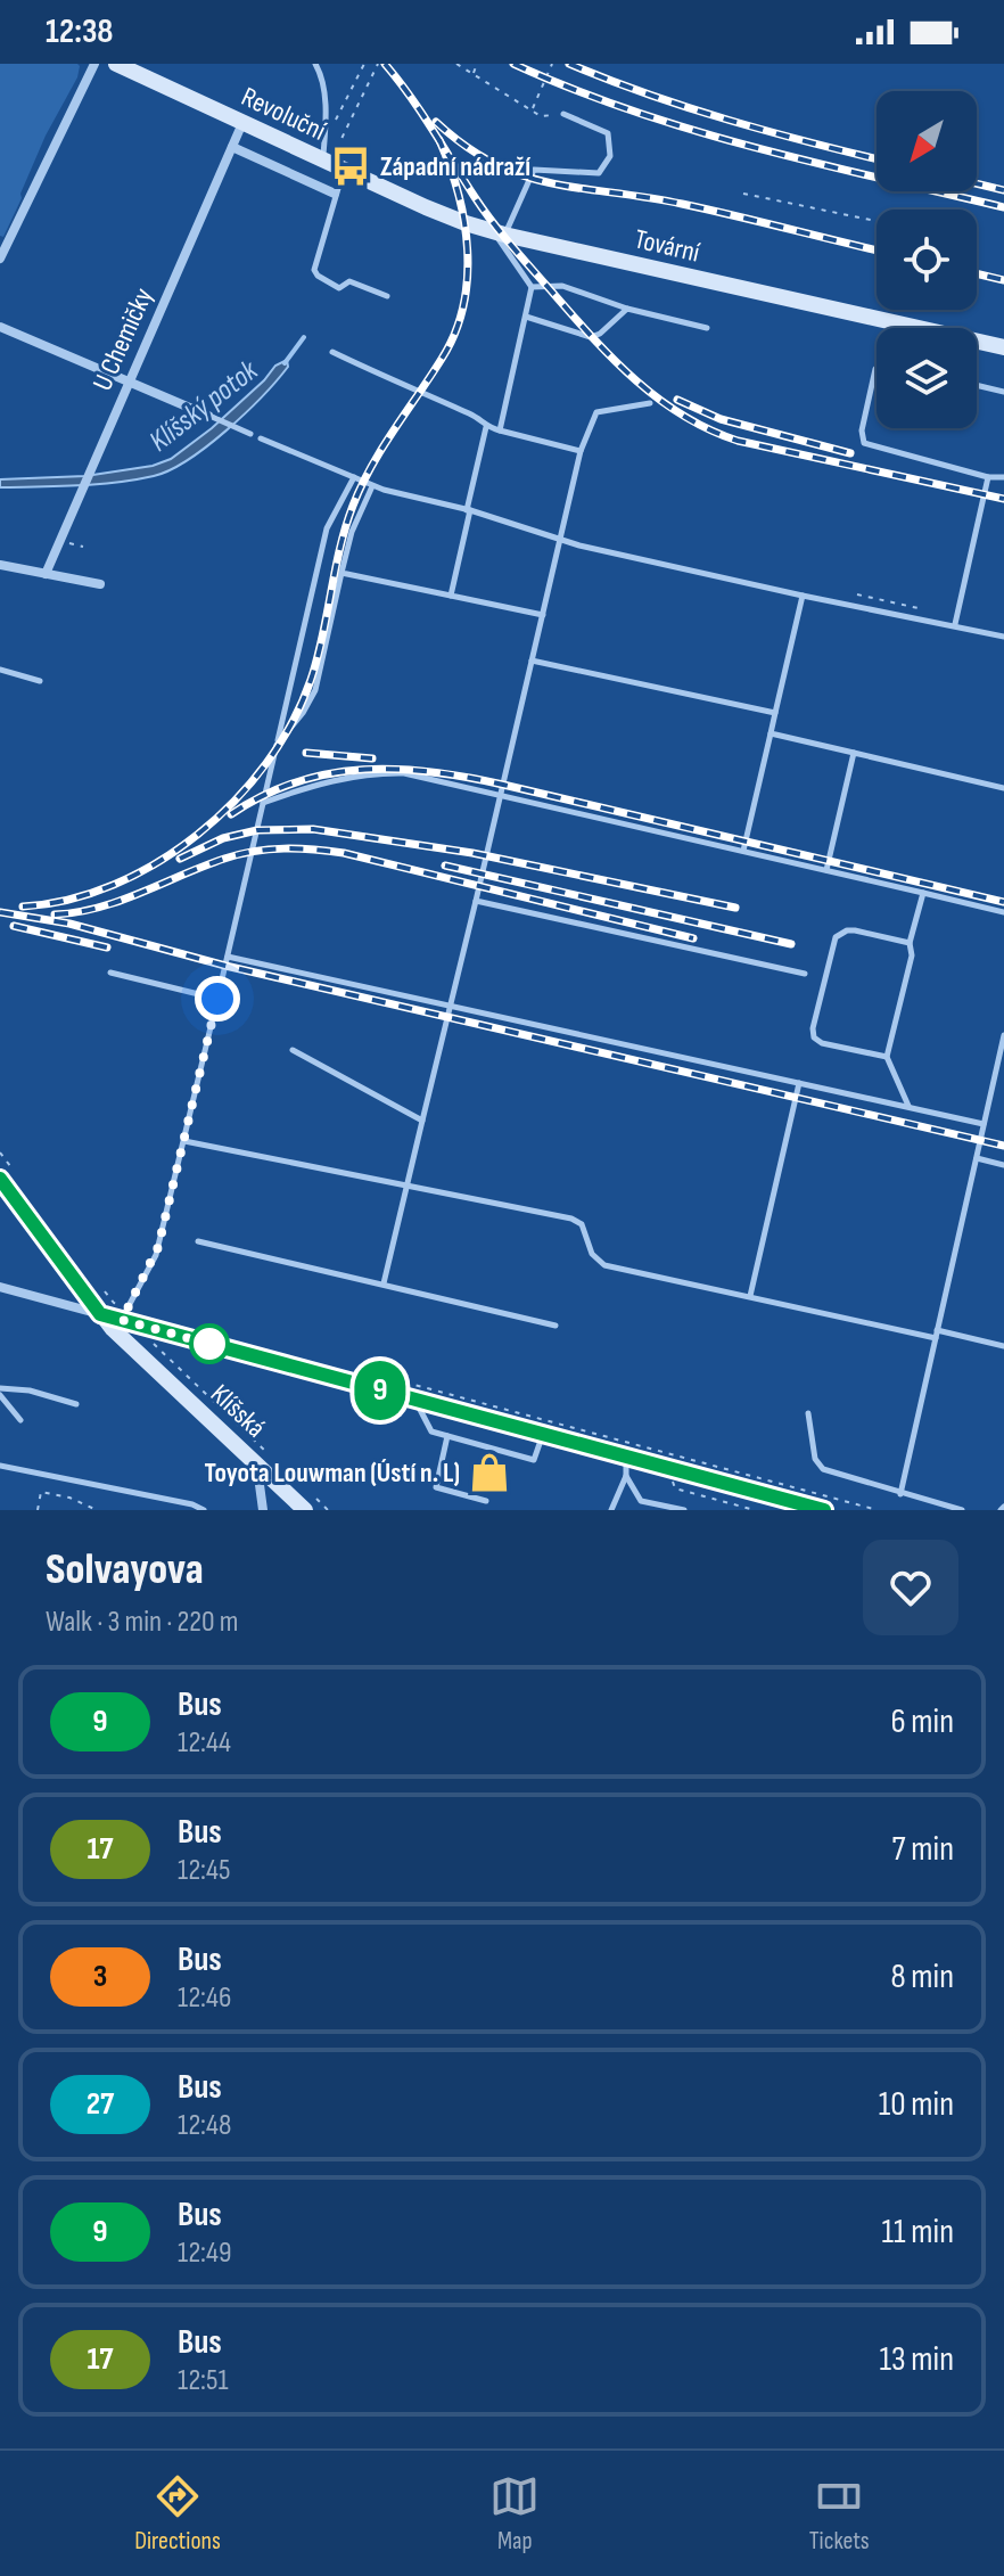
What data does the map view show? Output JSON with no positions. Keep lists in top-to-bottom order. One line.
{"streets":{"street":["Revoluční","Tovární","U Chemičky","Klíšská"]},"crossings":[["Revoluční","Tovární"],["Revoluční","U Chemičky"]],"water":["Klíšský potok"],"places":{"bus stop":["Západní nádraží"],"shop":["Toyota Louwman (Ústí n. L)"]},"lines":["bus line 9"],"north":"bottom left","page":{"status":"12:38","on_map":"9","heading":["Solvayova","Walk · 3 min · 220 m"],"list":[{"mark":"9","name":"Bus","note":"12:44","value":"6 min"},{"mark":"17","name":"Bus","note":"12:45","value":"7 min"},{"mark":"3","name":"Bus","note":"12:46","value":"8 min"},{"mark":"27","name":"Bus","note":"12:48","value":"10 min"},{"mark":"9","name":"Bus","note":"12:49","value":"11 min"},{"mark":"17","name":"Bus","note":"12:51","value":"13 min"}],"tabs":["Directions","Map","Tickets"]}}
